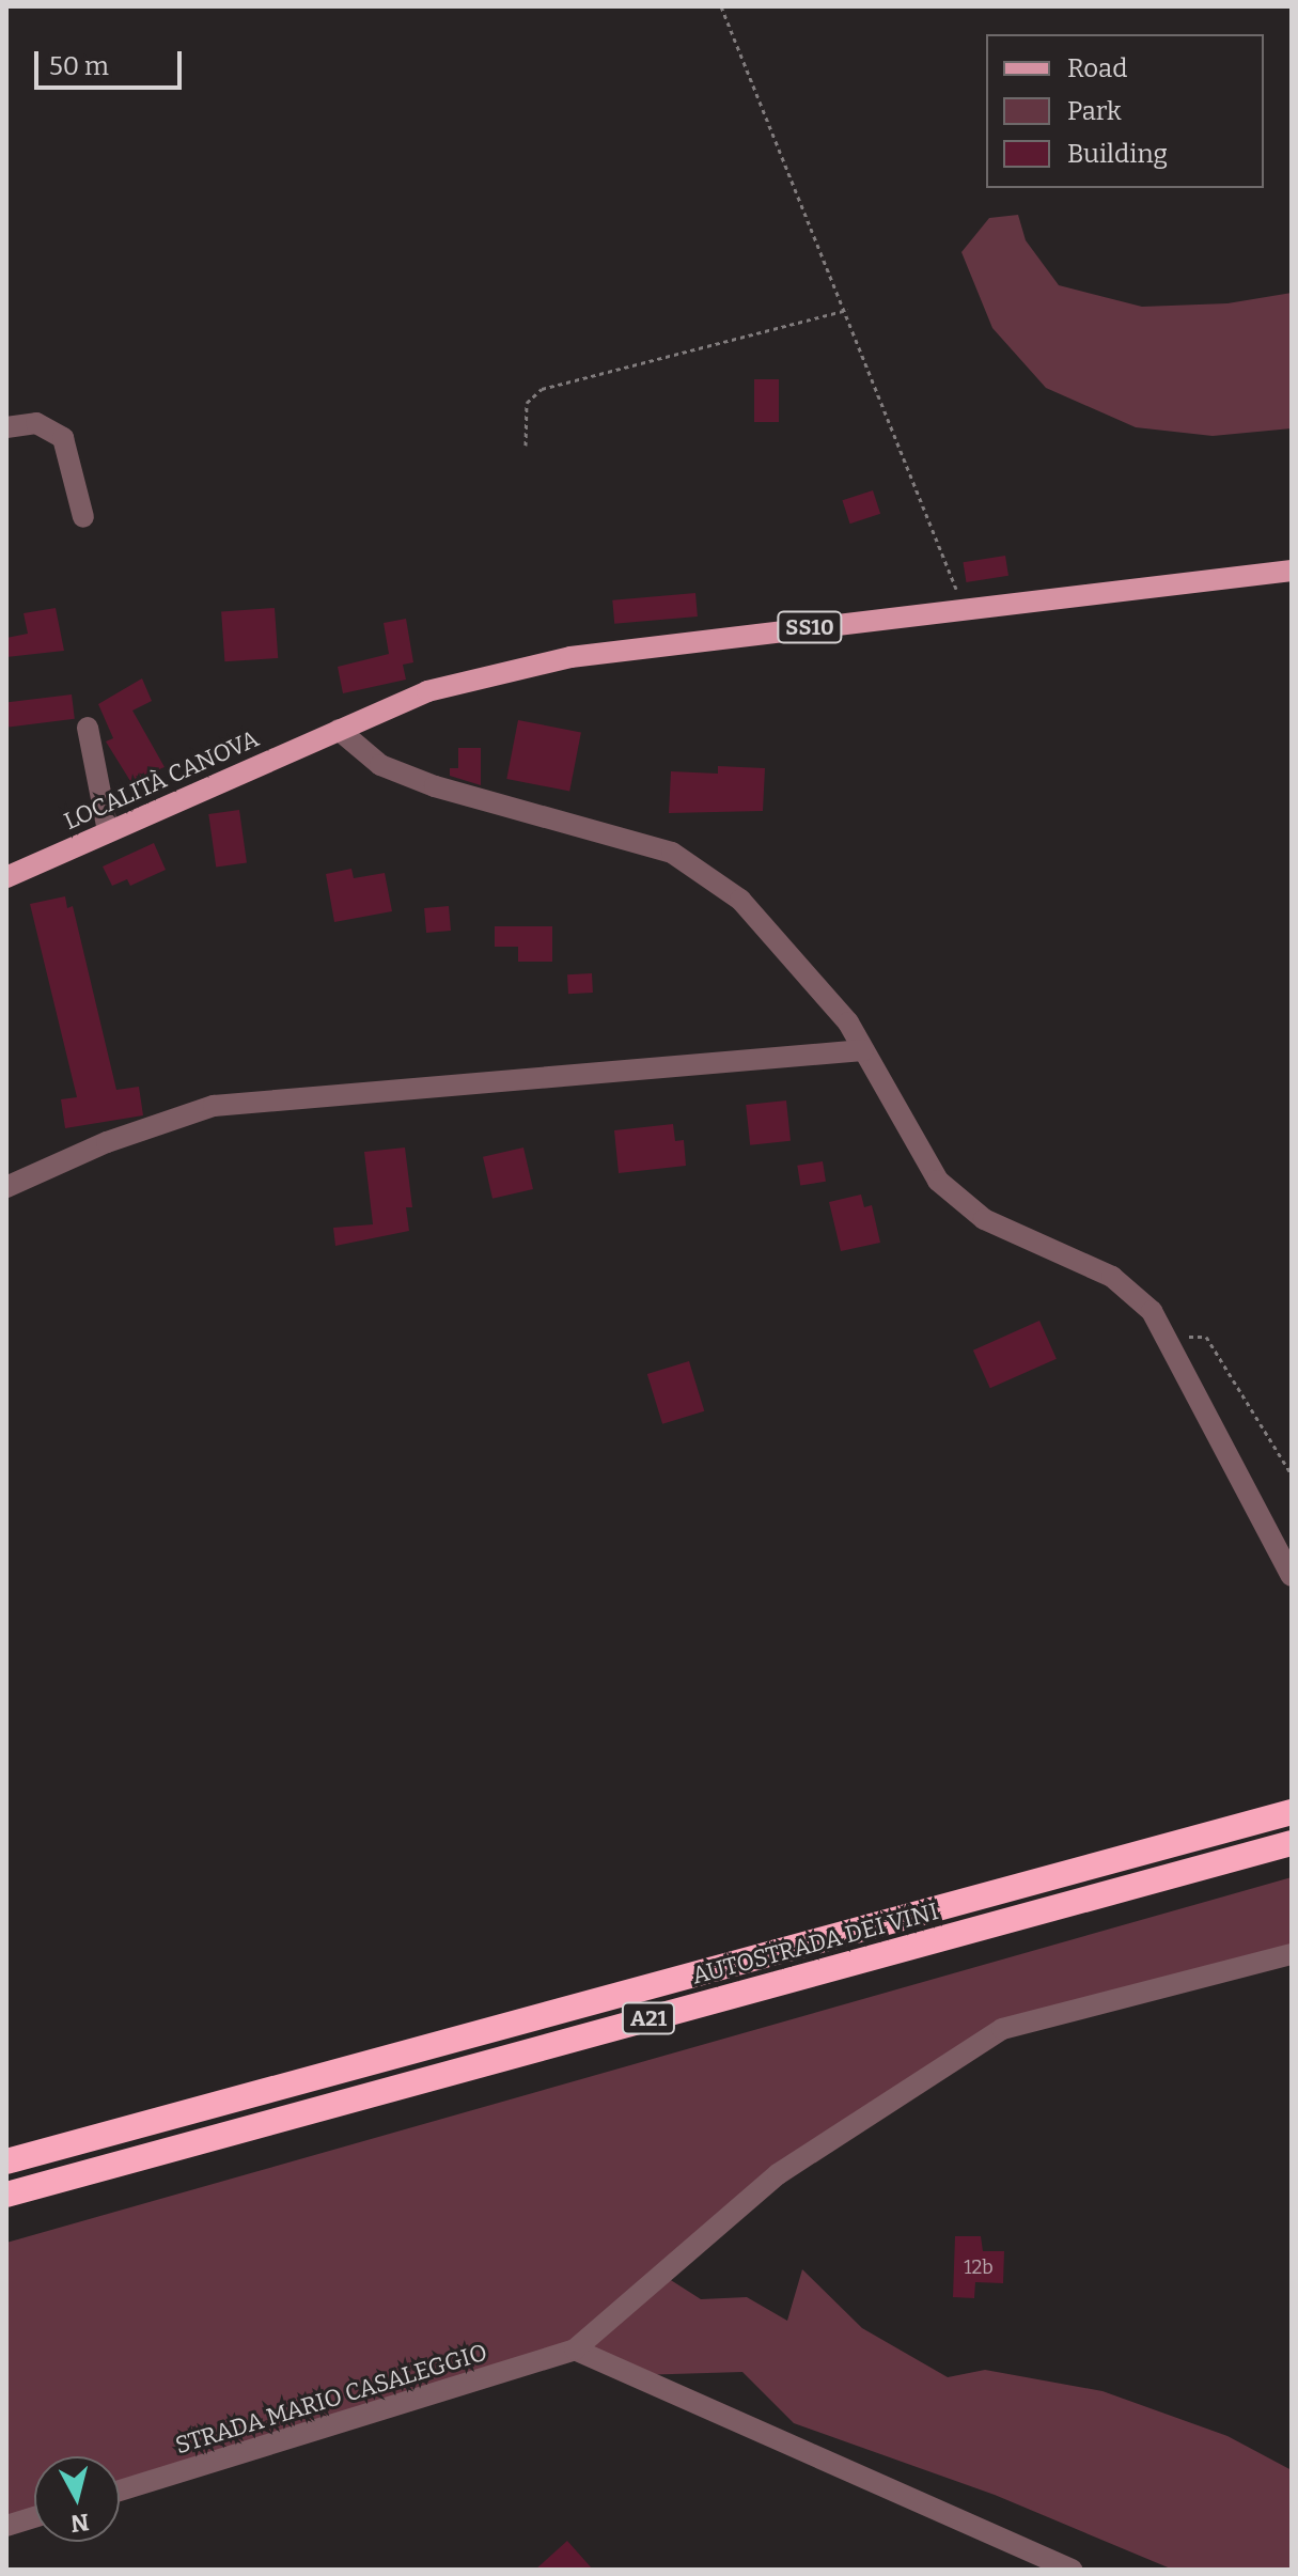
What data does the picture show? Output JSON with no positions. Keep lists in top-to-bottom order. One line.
{"streets":{"highway":["AUTOSTRADA DEI VINI","A21"],"main road":["SS10","LOCALITÀ CANOVA"],"street":["STRADA MARIO CASALEGGIO"]},"crossings":[["SS10","LOCALITÀ CANOVA"]],"house_numbers":["12b"],"legend":["Road","Park","Building"],"scale_bar":"50 m","north":"bottom"}
